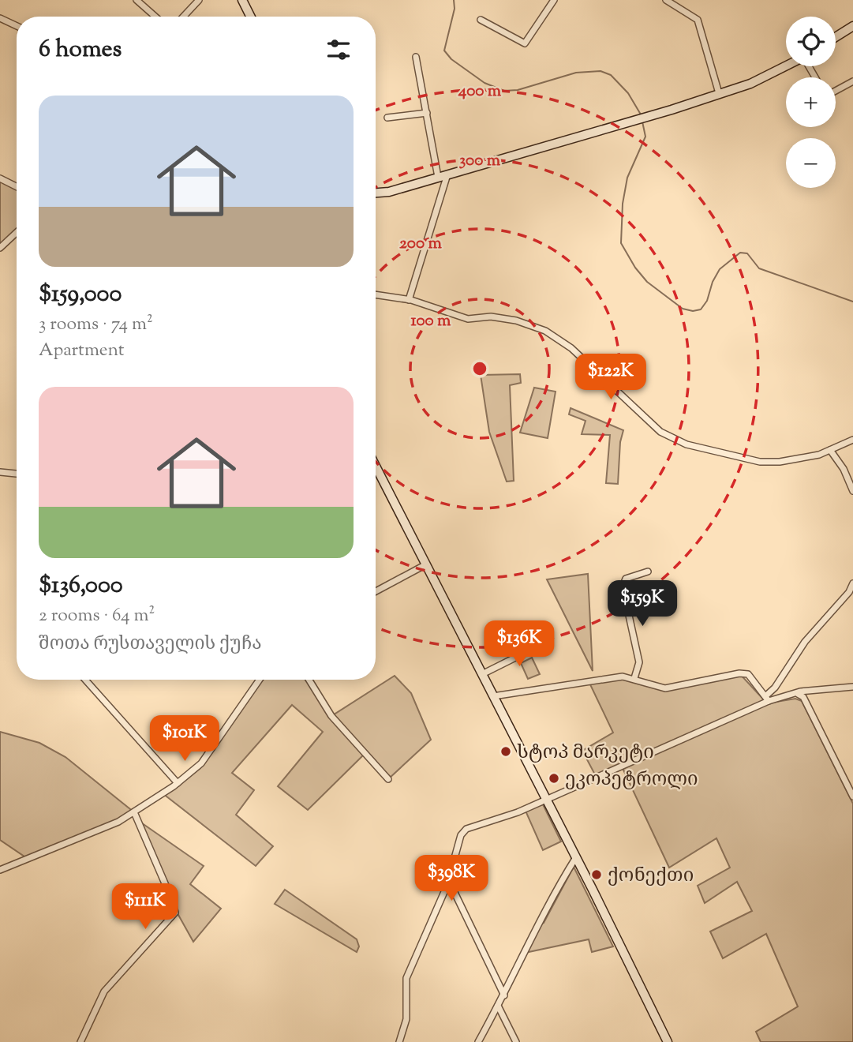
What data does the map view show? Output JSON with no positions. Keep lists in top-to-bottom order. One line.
{"places":["სტოპ მარკეტი","ეკოპეტროლი","ქონექთი"],"page":{"map_buttons":["+","−"],"heading":"6 homes","list":[{"name":"$159,000","note":"3 rooms · 74 m² · Apartment"},{"name":"$136,000","note":"2 rooms · 64 m² · შოთა რუსთაველის ქუჩა"}],"price":["$122K","$159K","$136K","$101K","$398K","$111K"]},"rings":["400 m","300 m","200 m","100 m"]}
